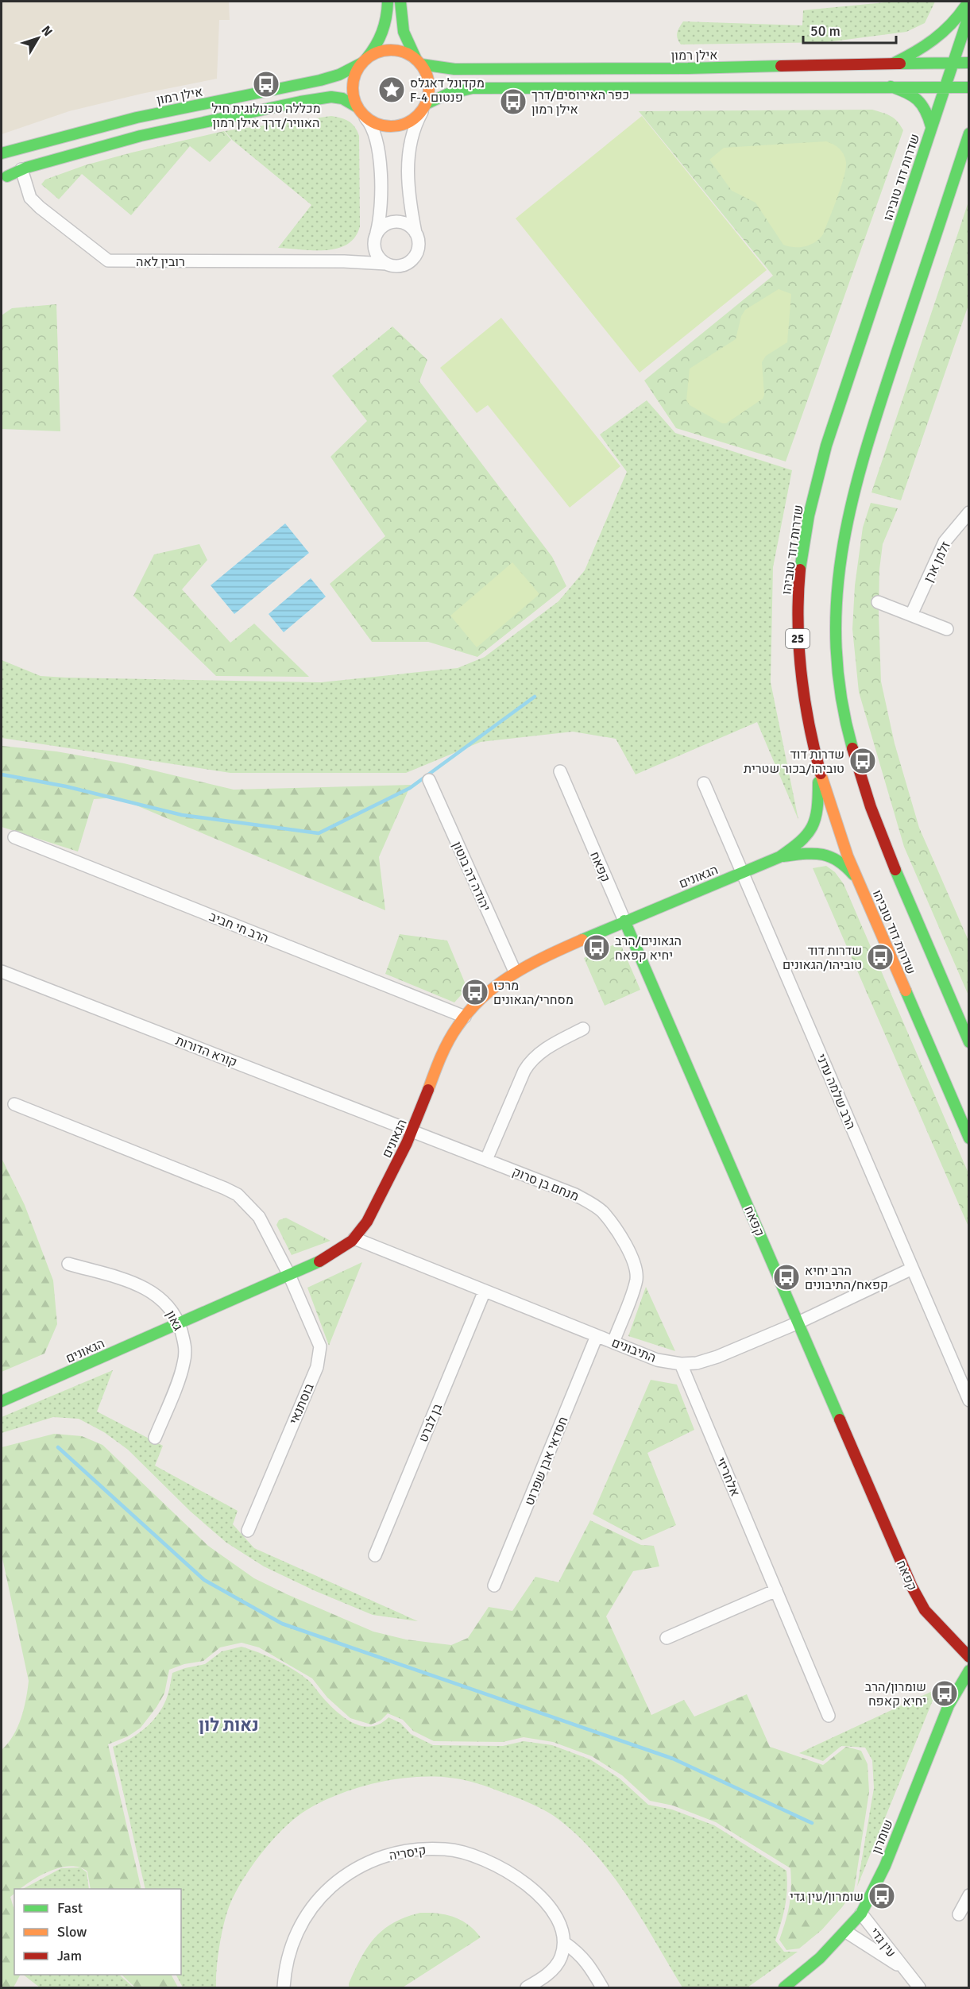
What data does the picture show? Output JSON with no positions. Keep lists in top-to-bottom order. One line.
{"streets":{"main road":["אילן רמון","שדרות דוד טוביהו","25","קפאח","הגאונים","שומרון"],"street":["רובין לאה","זלמן ארן","יהודה דה בוטון","הרב חי חביב","קורא הדורות","הרב שלמה עדני","מנחם בן סרוק","גאון","התיבונים","בוסתנאי","בן לברט","חסדאי אבן שפרוט","אלחריזי","קיסריה","עין גדי"]},"crossings":[["אילן רמון","שדרות דוד טוביהו"],["קפאח","הגאונים"],["קפאח","התיבונים"],["יהודה דה בוטון","הגאונים"],["הגאונים","הרב חי חביב"],["הגאונים","קורא הדורות"],["הגאונים","הרב שלמה עדני"],["הגאונים","מנחם בן סרוק"],["הגאונים","גאון"],["הגאונים","התיבונים"],["הגאונים","בוסתנאי"],["קורא הדורות","מנחם בן סרוק"],["הרב שלמה עדני","התיבונים"],["מנחם בן סרוק","התיבונים"],["התיבונים","בן לברט"],["התיבונים","חסדאי אבן שפרוט"],["התיבונים","אלחריזי"],["שומרון","עין גדי"]],"districts":["נאות לון"],"places":{"bus stop":["מכללה טכנולוגית חיל האוויר/דרך אילן רמון","כפר האירוסים/דרך אילן רמון","שדרות דוד טוביהו/בכור שטרית","הגאונים/הרב יחיא קפאח","שדרות דוד טוביהו/הגאונים","מרכז מסחרי/הגאונים","הרב יחיא קפאח/התיבונים","שומרון/הרב יחיא קאפח","שומרון/עין גדי"],"place":["מקדונל דאגלס F-4 פנטום"]},"legend":["Fast","Slow","Jam"],"scale_bar":"50 m","north":"top right"}
